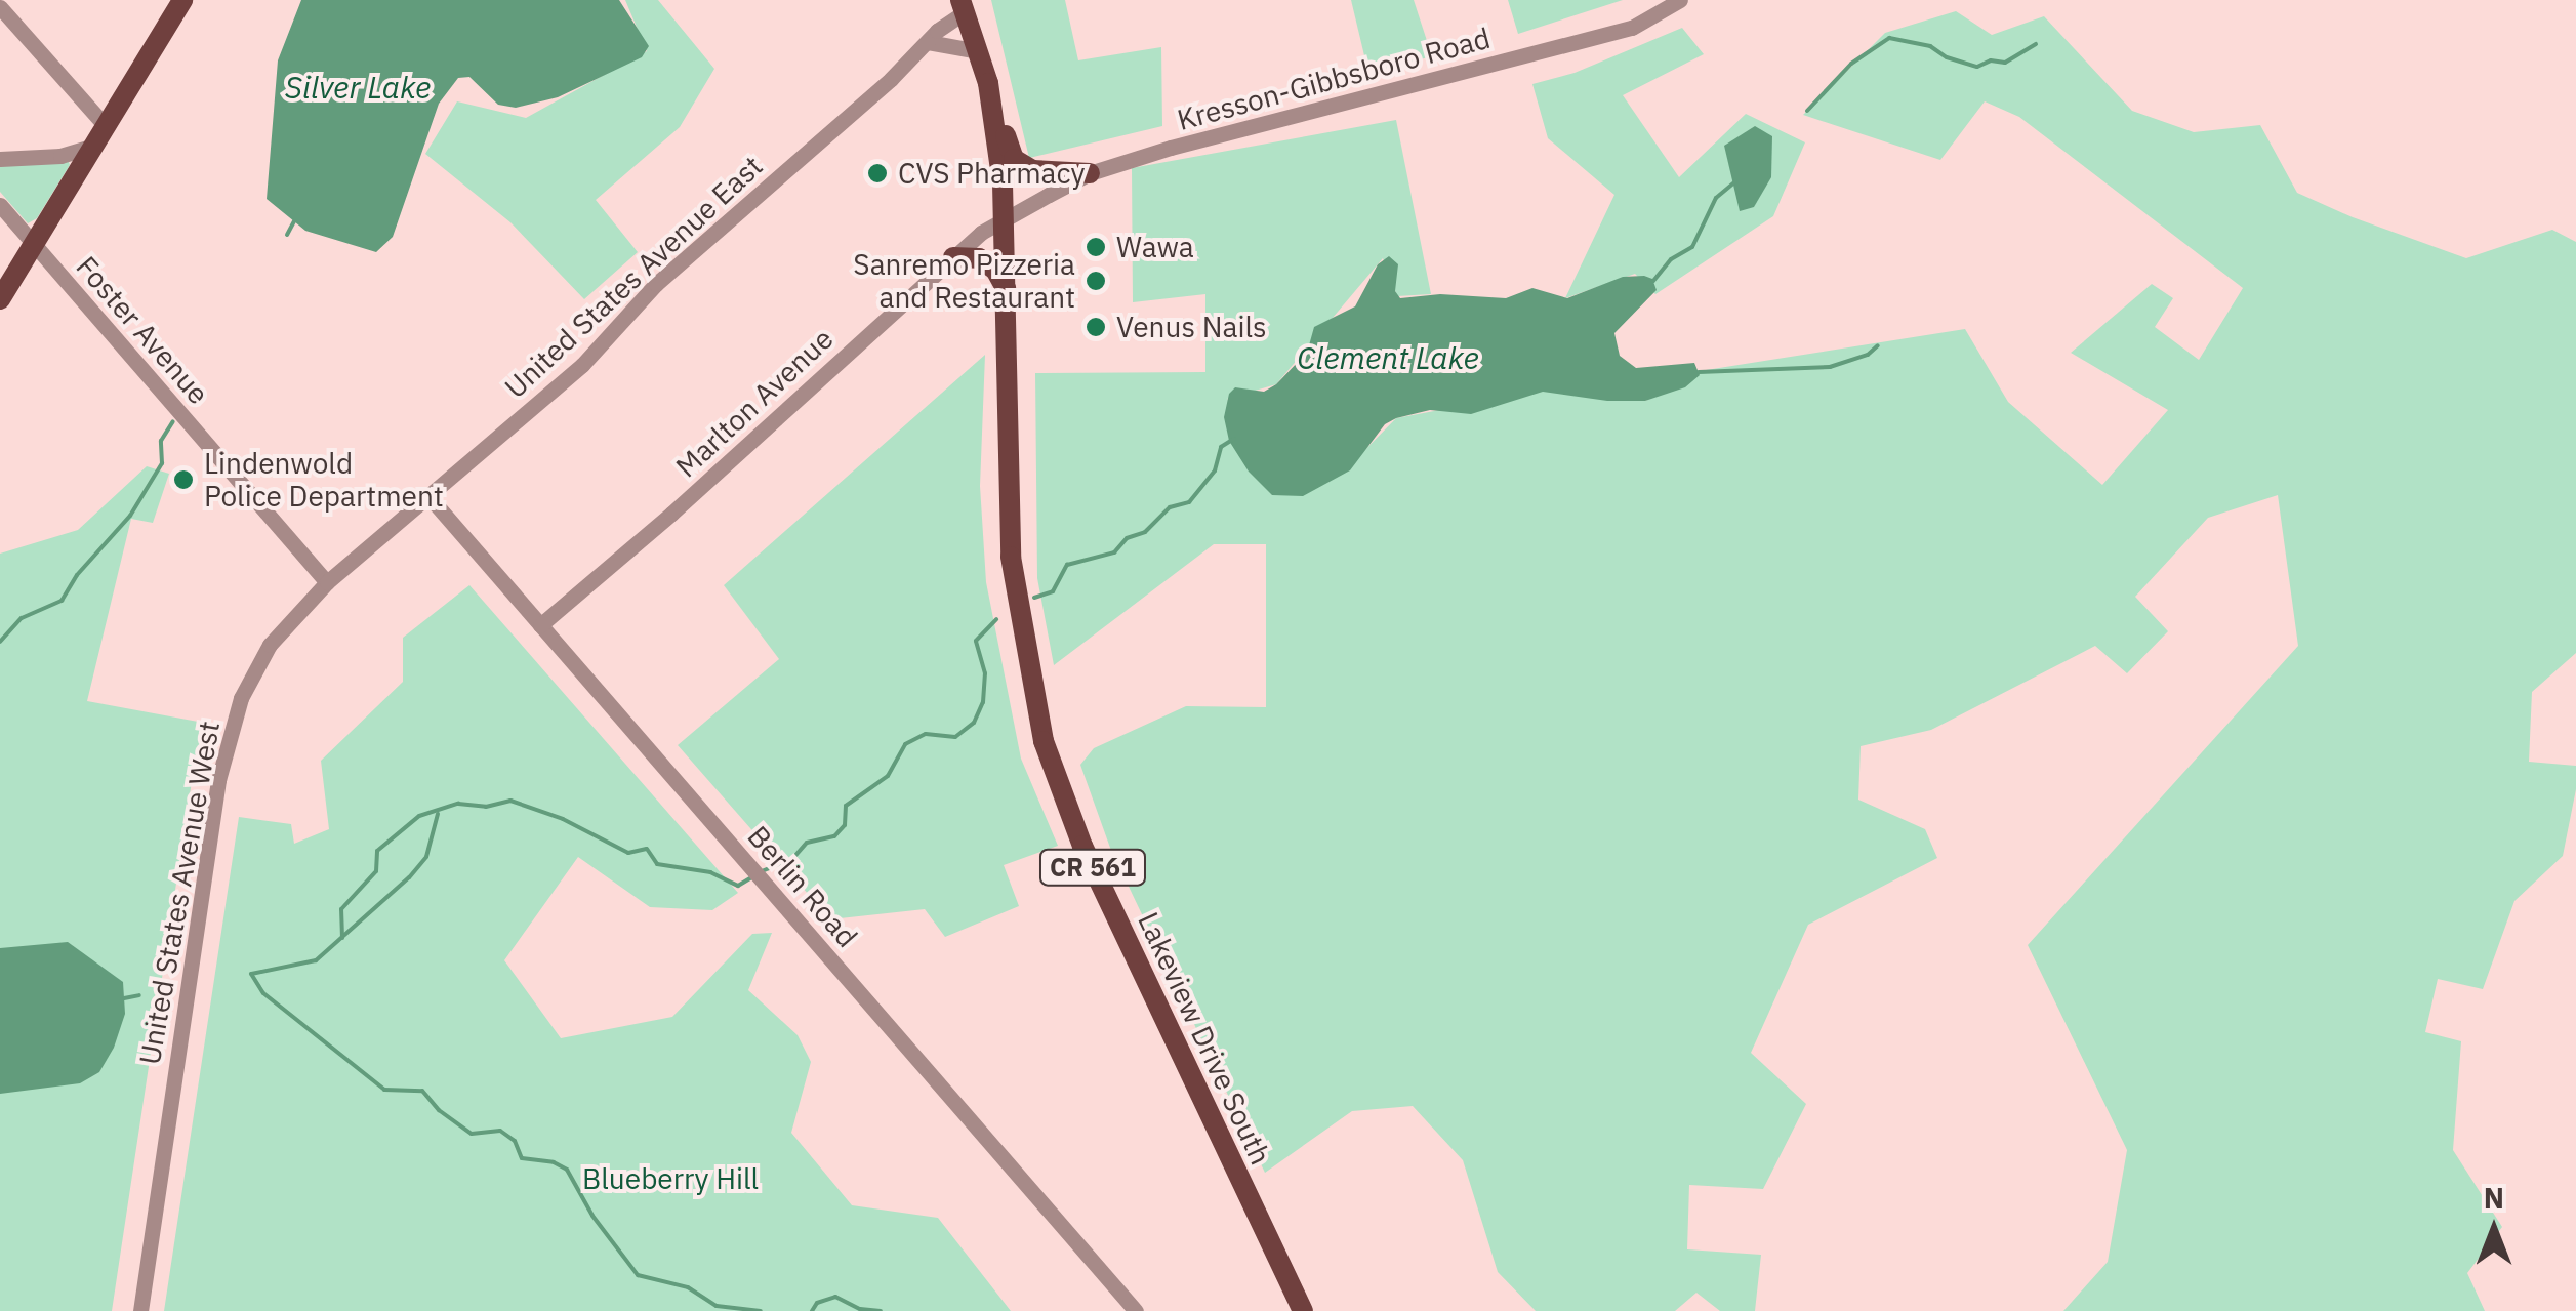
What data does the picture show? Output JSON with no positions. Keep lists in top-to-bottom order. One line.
{"streets":{"main road":["CR 561","Lakeview Drive South"],"street":["Kresson-Gibbsboro Road","United States Avenue East","Foster Avenue","Marlton Avenue","Berlin Road","United States Avenue West"]},"crossings":[["Kresson-Gibbsboro Road","Marlton Avenue"],["Kresson-Gibbsboro Road","Lakeview Drive South"],["United States Avenue East","Berlin Road"],["United States Avenue East","United States Avenue West"],["United States Avenue East","Lakeview Drive South"],["Foster Avenue","United States Avenue West"],["Marlton Avenue","Berlin Road"],["Marlton Avenue","Lakeview Drive South"],["Berlin Road","United States Avenue West"]],"water":["Silver Lake","Clement Lake"],"parks":["Blueberry Hill"],"places":["CVS Pharmacy","Wawa","Sanremo Pizzeria and Restaurant","Venus Nails","Lindenwold Police Department"],"north":"top"}
